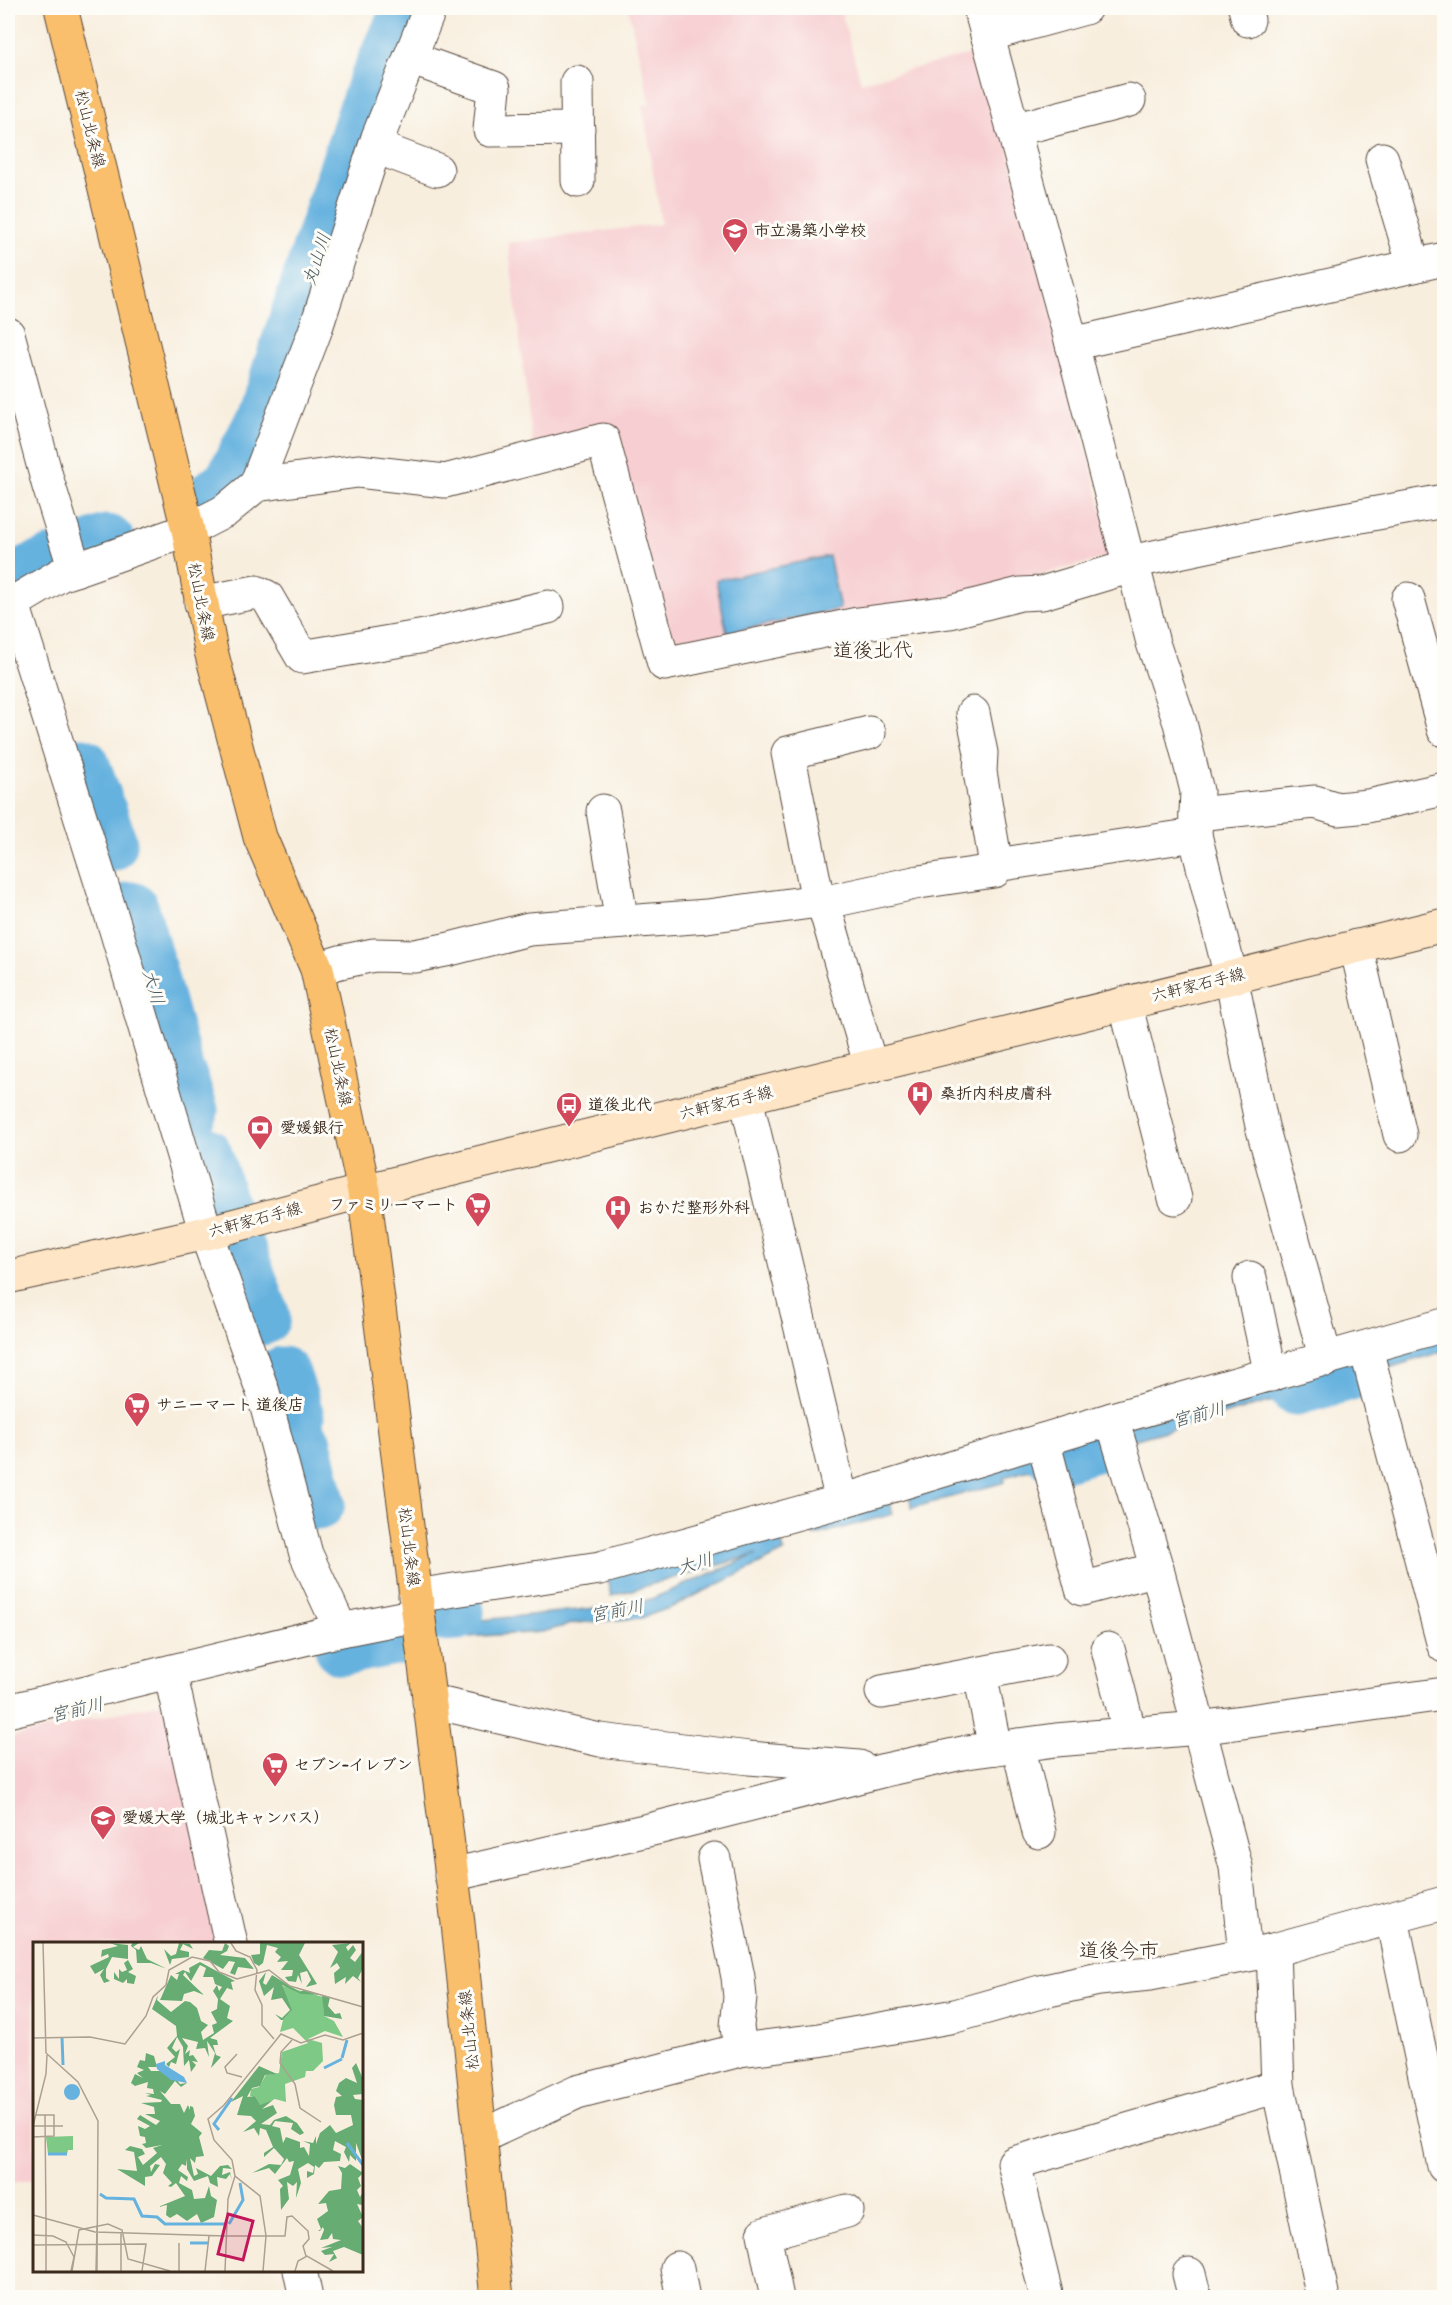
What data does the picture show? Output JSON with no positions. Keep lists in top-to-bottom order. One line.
{"streets":{"main road":["松山北条線","六軒家石手線"]},"crossings":[["松山北条線","六軒家石手線"]],"districts":["道後北代","道後今市"],"water":["丸山川","大川","宮前川"],"places":{"school or university":["市立湯築小学校","愛媛大学（城北キャンパス）"],"hospital":["桑折内科皮膚科","おかだ整形外科"],"bus stop":["道後北代"],"bank":["愛媛銀行"],"supermarket":["ファミリーマート","サニーマート 道後店","セブン-イレブン"]}}
